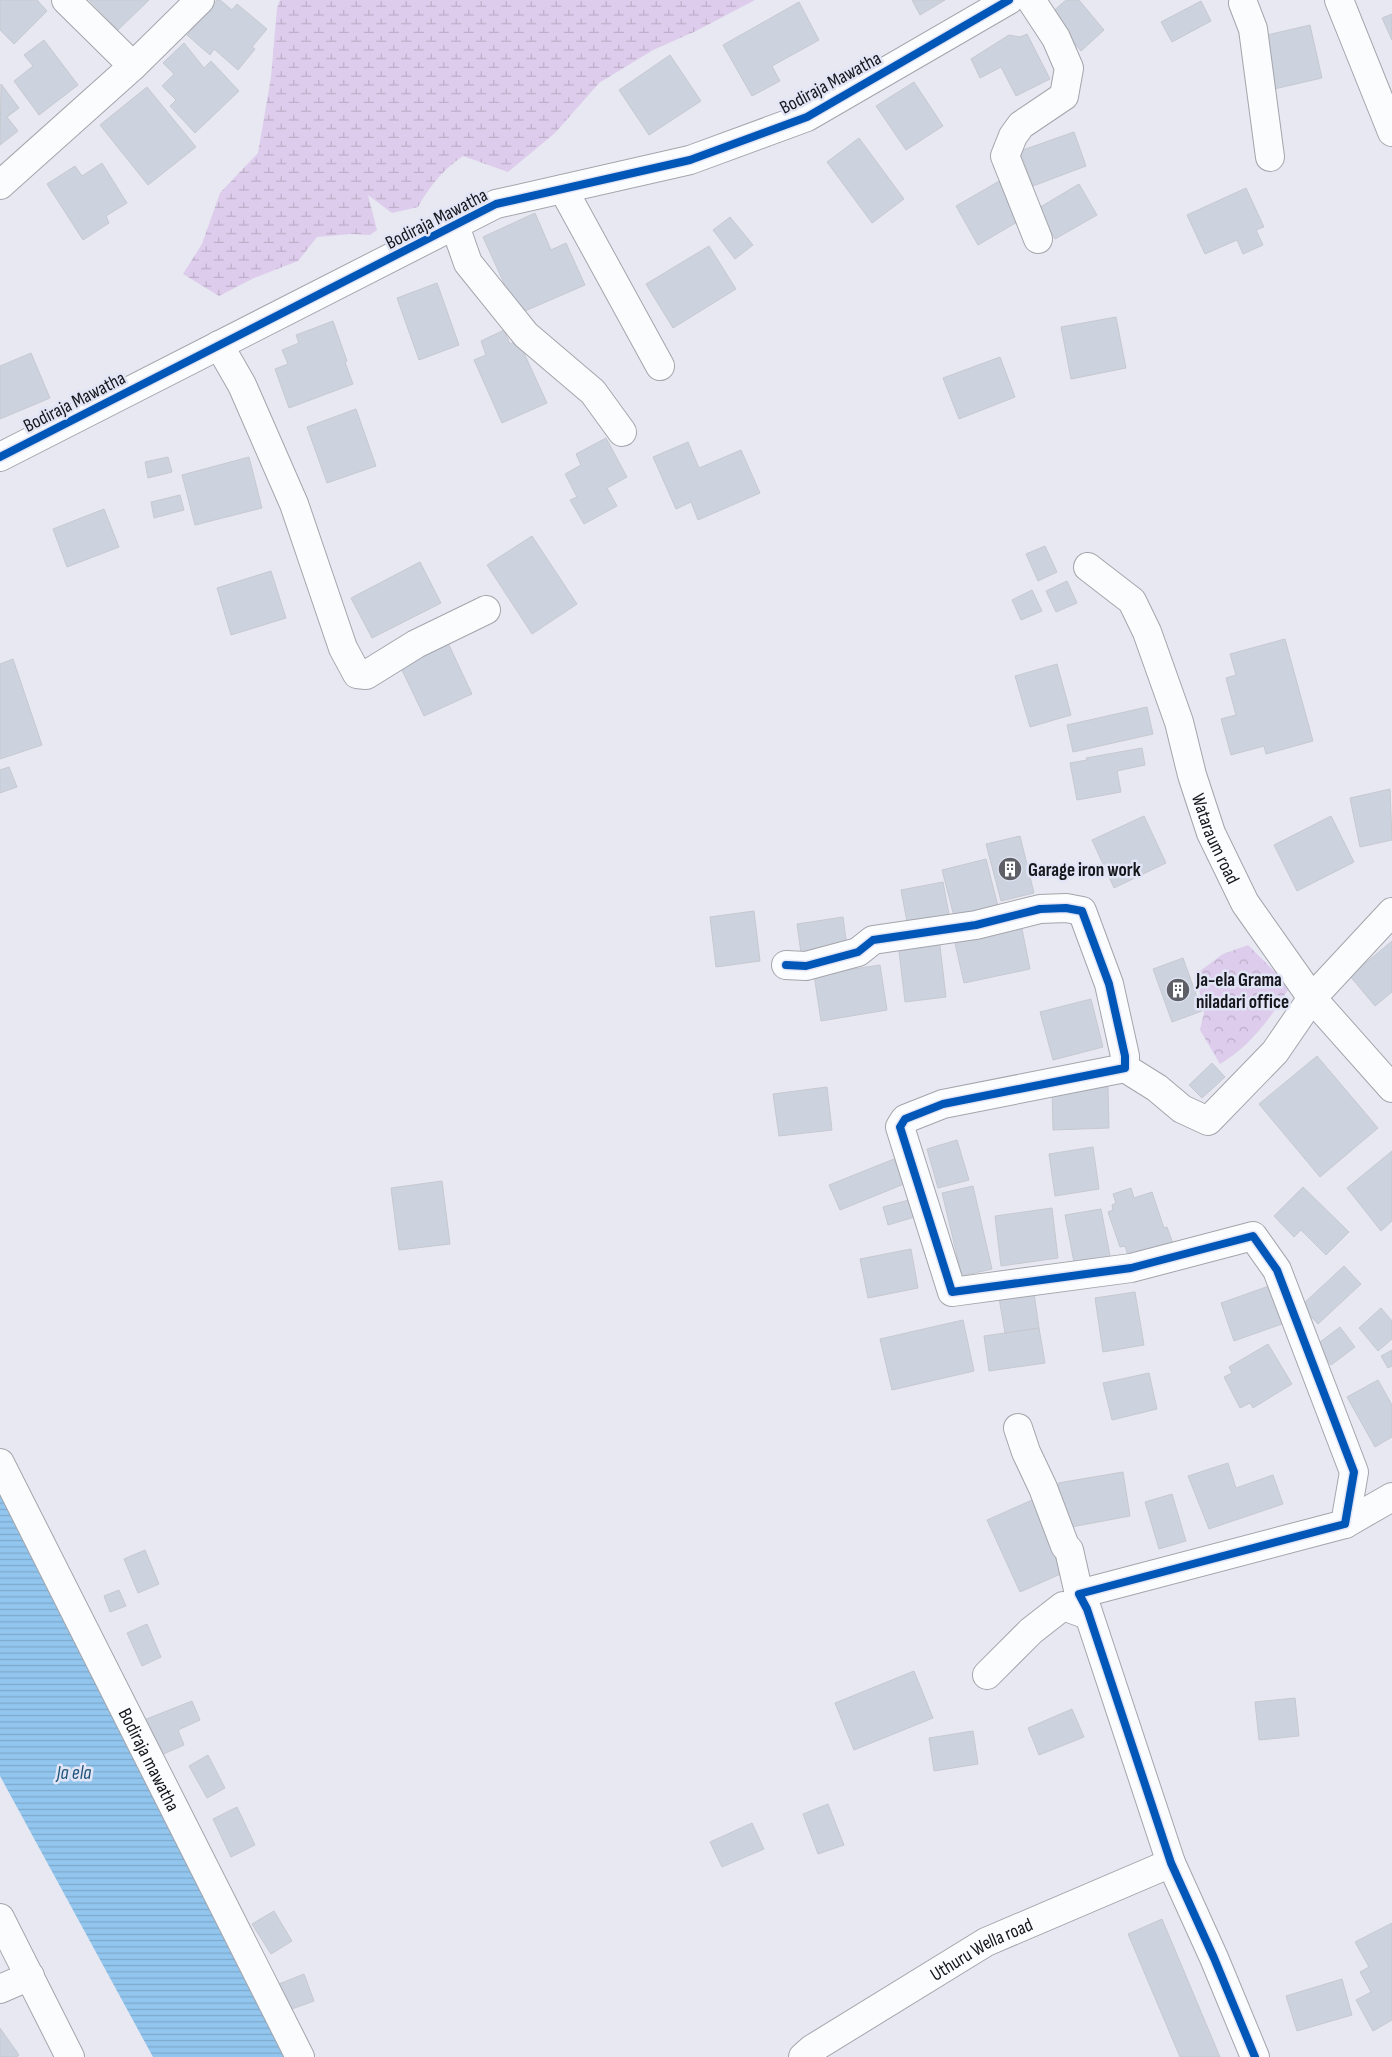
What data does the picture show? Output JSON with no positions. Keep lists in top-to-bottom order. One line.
{"streets":{"street":["Bodiraja Mawatha","Wataraum road","Bodiraja mawatha","Uthuru Wella road"]},"water":["Ja ela"],"places":{"building":["Garage iron work","Ja-ela Grama niladari office"]}}
